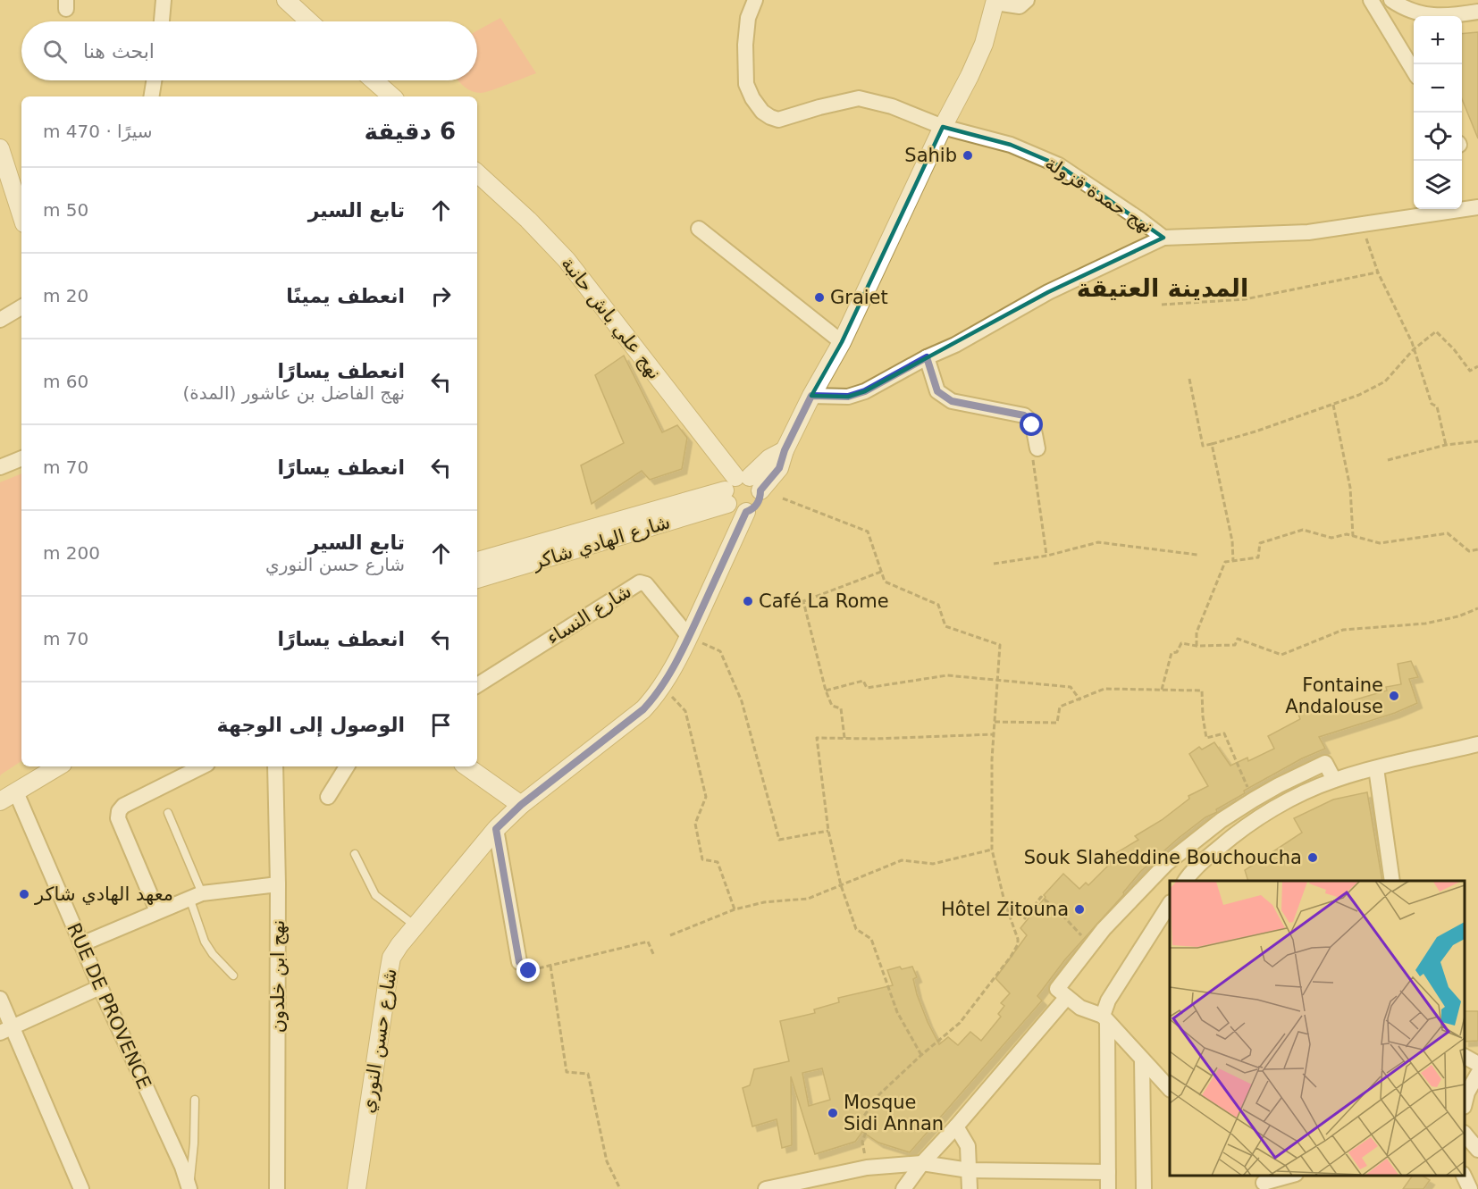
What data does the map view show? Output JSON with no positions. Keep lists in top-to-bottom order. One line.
{"streets":{"street":["نهج حمدة قزولة","نهج علي باش حانبة","شارع الهادي شاكر","شارع النساء","نهج ابن خلدون","RUE DE PROVENCE","شارع حسن النوري"]},"crossings":[["نهج حمدة قزولة","شارع حسن النوري"],["نهج علي باش حانبة","شارع الهادي شاكر"],["نهج علي باش حانبة","شارع حسن النوري"],["شارع الهادي شاكر","شارع حسن النوري"],["شارع النساء","شارع حسن النوري"]],"districts":["المدينة العتيقة"],"places":["Sahib","Graiet","Café La Rome","Fontaine Andalouse","Souk Slaheddine Bouchoucha","معهد الهادي شاكر","Hôtel Zitouna","Mosque Sidi Annan"],"page":{"map_buttons":["+","−"],"search":"ابحث هنا","heading":["6 دقيقة","سيرًا · 470 m"],"list":[["تابع السير","50 m"],["انعطف يمينًا","20 m"],["انعطف يسارًا","نهج الفاضل بن عاشور (المدة)","60 m"],["انعطف يسارًا","70 m"],["تابع السير","شارع حسن النوري","200 m"],["انعطف يسارًا","70 m"],"الوصول إلى الوجهة"]}}
